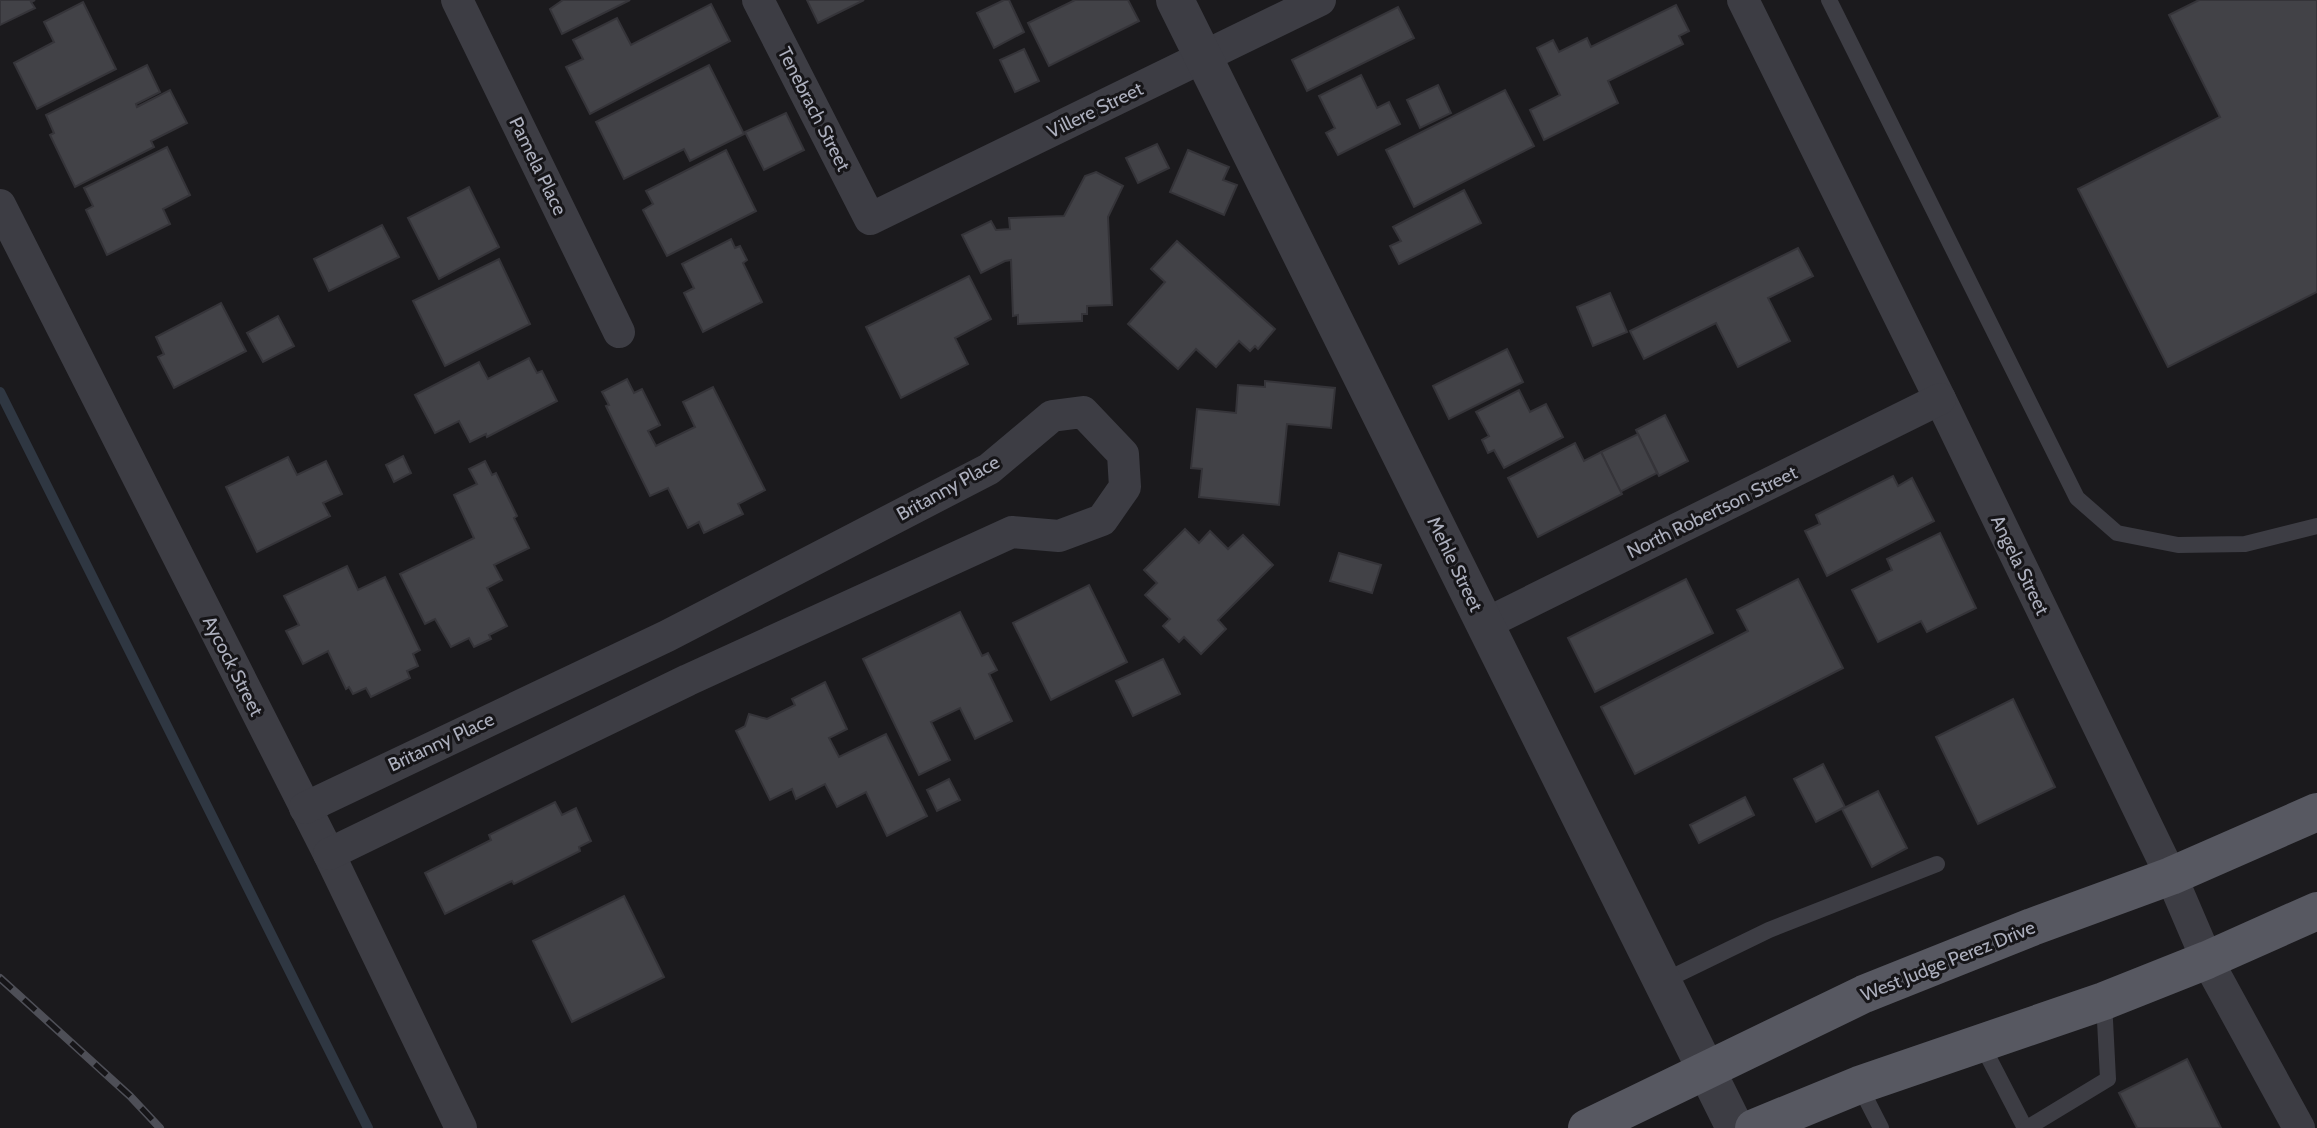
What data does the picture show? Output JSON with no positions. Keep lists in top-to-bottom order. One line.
{"streets":{"main road":["West Judge Perez Drive"],"street":["Tenebrach Street","Villere Street","Pamela Place","Britanny Place","North Robertson Street","Mehle Street","Angela Street","Aycock Street"]},"crossings":[["Tenebrach Street","Villere Street"],["Villere Street","Mehle Street"],["Britanny Place","Aycock Street"],["North Robertson Street","Mehle Street"],["North Robertson Street","Angela Street"],["Mehle Street","West Judge Perez Drive"],["Angela Street","West Judge Perez Drive"]]}
